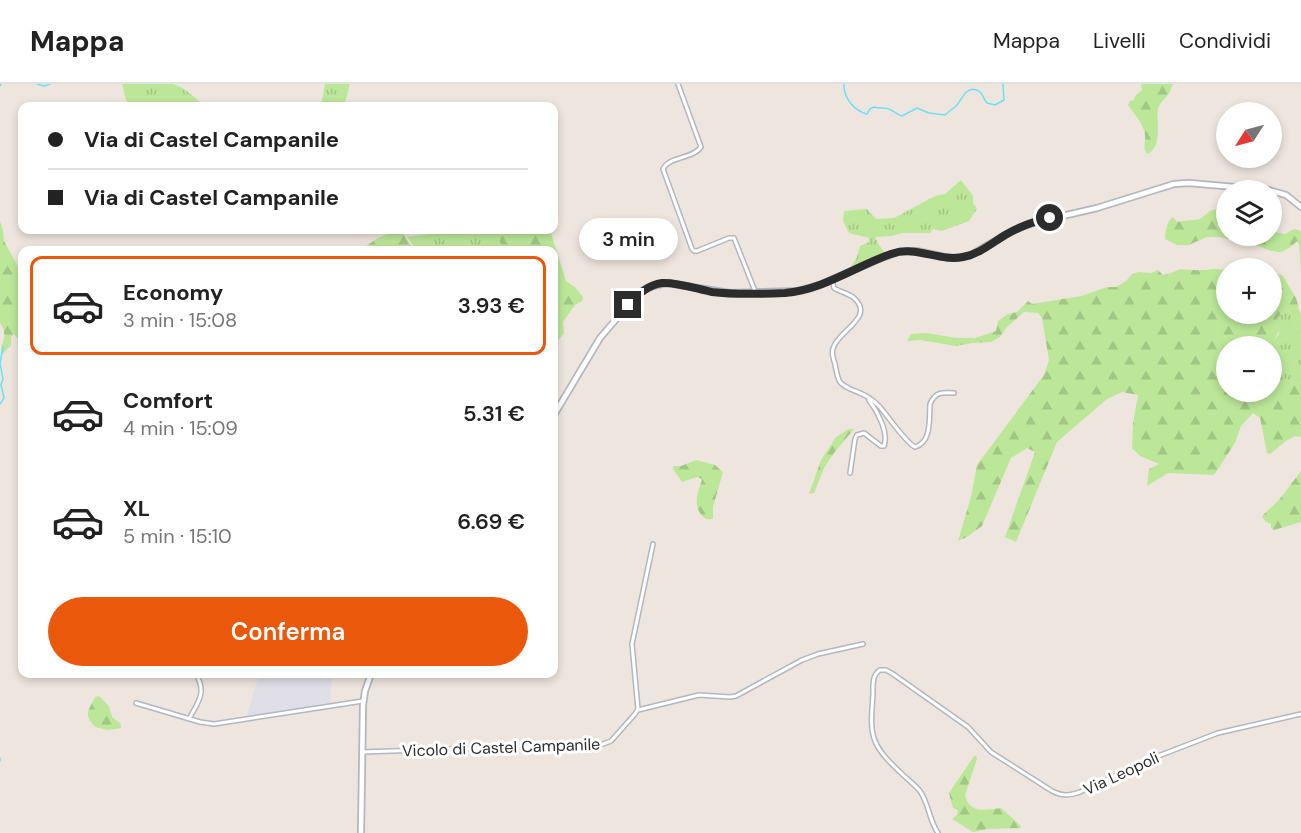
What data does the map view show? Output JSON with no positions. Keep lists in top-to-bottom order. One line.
{"streets":{"street":["Vicolo di Castel Campanile","Via Leopoli"]},"north":"bottom left","page":{"header":"Mappa","nav":["Mappa","Livelli","Condividi"],"map_buttons":["+","−"],"banner":["Via di Castel Campanile","Via di Castel Campanile"],"bubble":"3 min","list":[{"name":"Economy","note":"3 min · 15:08","value":"3.93 €"},{"name":"Comfort","note":"4 min · 15:09","value":"5.31 €"},{"name":"XL","note":"5 min · 15:10","value":"6.69 €"}],"buttons":"Conferma"}}
